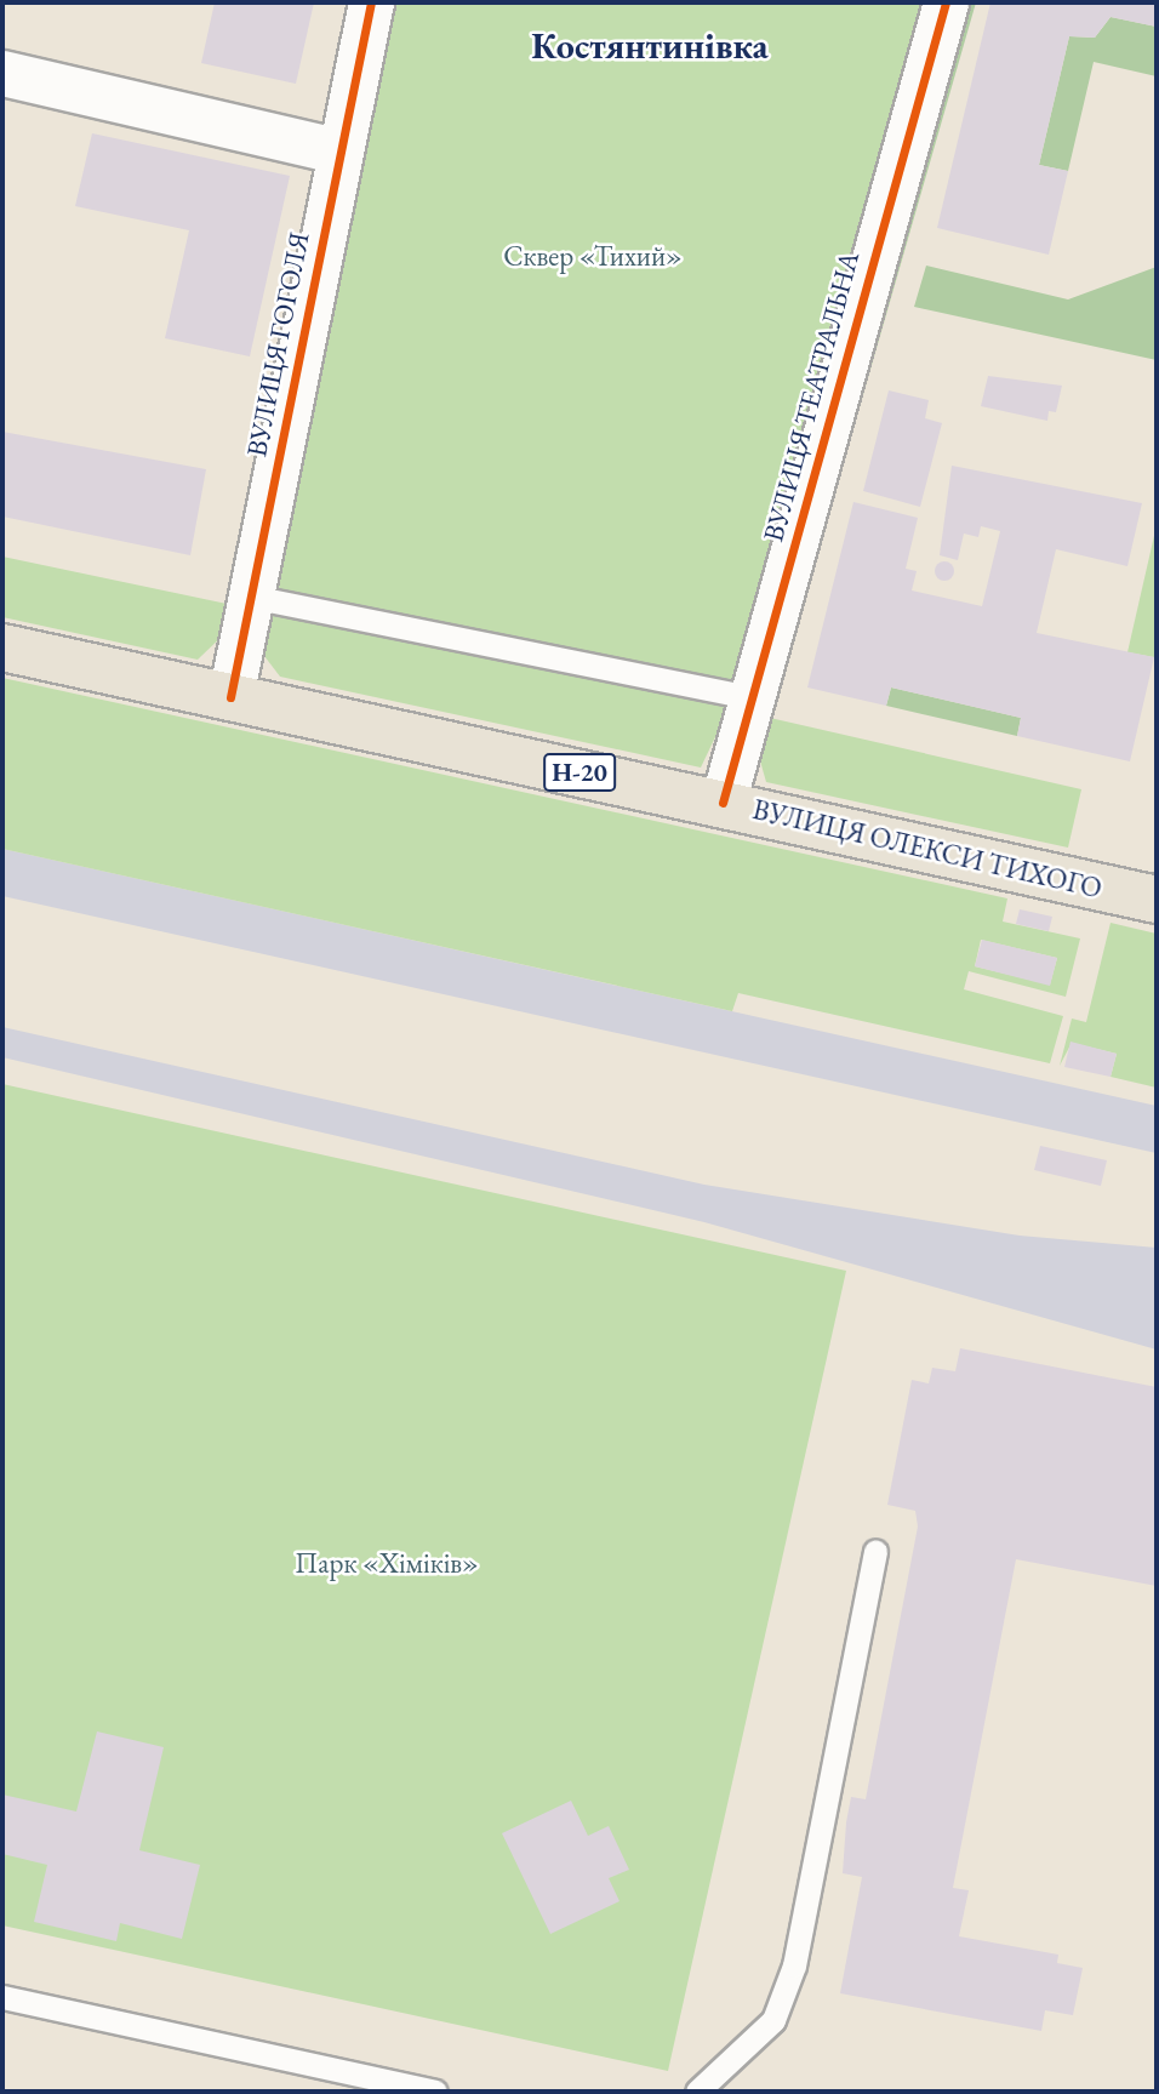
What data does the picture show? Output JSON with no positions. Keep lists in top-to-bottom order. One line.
{"streets":{"main road":["Н-20","ВУЛИЦЯ ОЛЕКСИ ТИХОГО"],"street":["ВУЛИЦЯ ГОГОЛЯ","ВУЛИЦЯ ТЕАТРАЛЬНА"]},"crossings":[["ВУЛИЦЯ ГОГОЛЯ","ВУЛИЦЯ ОЛЕКСИ ТИХОГО"],["ВУЛИЦЯ ТЕАТРАЛЬНА","ВУЛИЦЯ ОЛЕКСИ ТИХОГО"]],"districts":["Костянтинівка"],"parks":["Сквер «Тихий»","Парк «Хіміків»"]}
